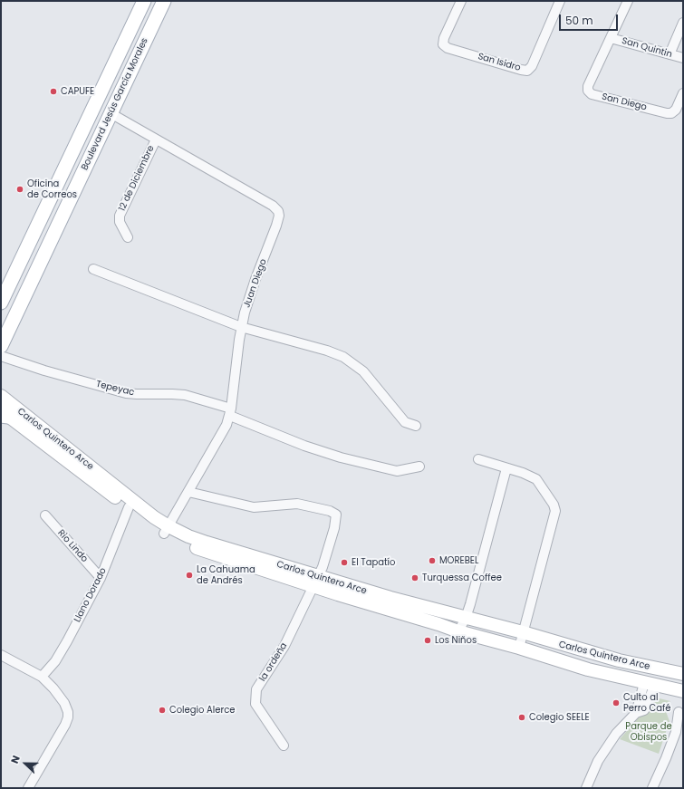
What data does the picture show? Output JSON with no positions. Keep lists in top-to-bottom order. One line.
{"streets":{"main road":["Boulevard Jesús García Morales","Carlos Quintero Arce"],"street":["San Quintin","San Isidro","San Diego","12 de Diciembre","Juan Diego","Tepeyac","Rio Lindo","Llano Dorado","la ordeña"]},"crossings":[["San Quintin","San Diego"],["Boulevard Jesús García Morales","Juan Diego"],["12 de Diciembre","Juan Diego"],["Juan Diego","Tepeyac"],["Juan Diego","Carlos Quintero Arce"],["Juan Diego","la ordeña"],["Carlos Quintero Arce","Llano Dorado"],["Carlos Quintero Arce","la ordeña"],["Rio Lindo","Llano Dorado"]],"parks":["Parque de Obispos"],"places":["CAPUFE","Oficina de Correos","MOREBEL","El Tapatío","La Cahuama de Andrés","Turquessa Coffee","Los Niños","Culto al Perro Café","Colegio Alerce","Colegio SEELE"],"scale_bar":"50 m","north":"left"}
